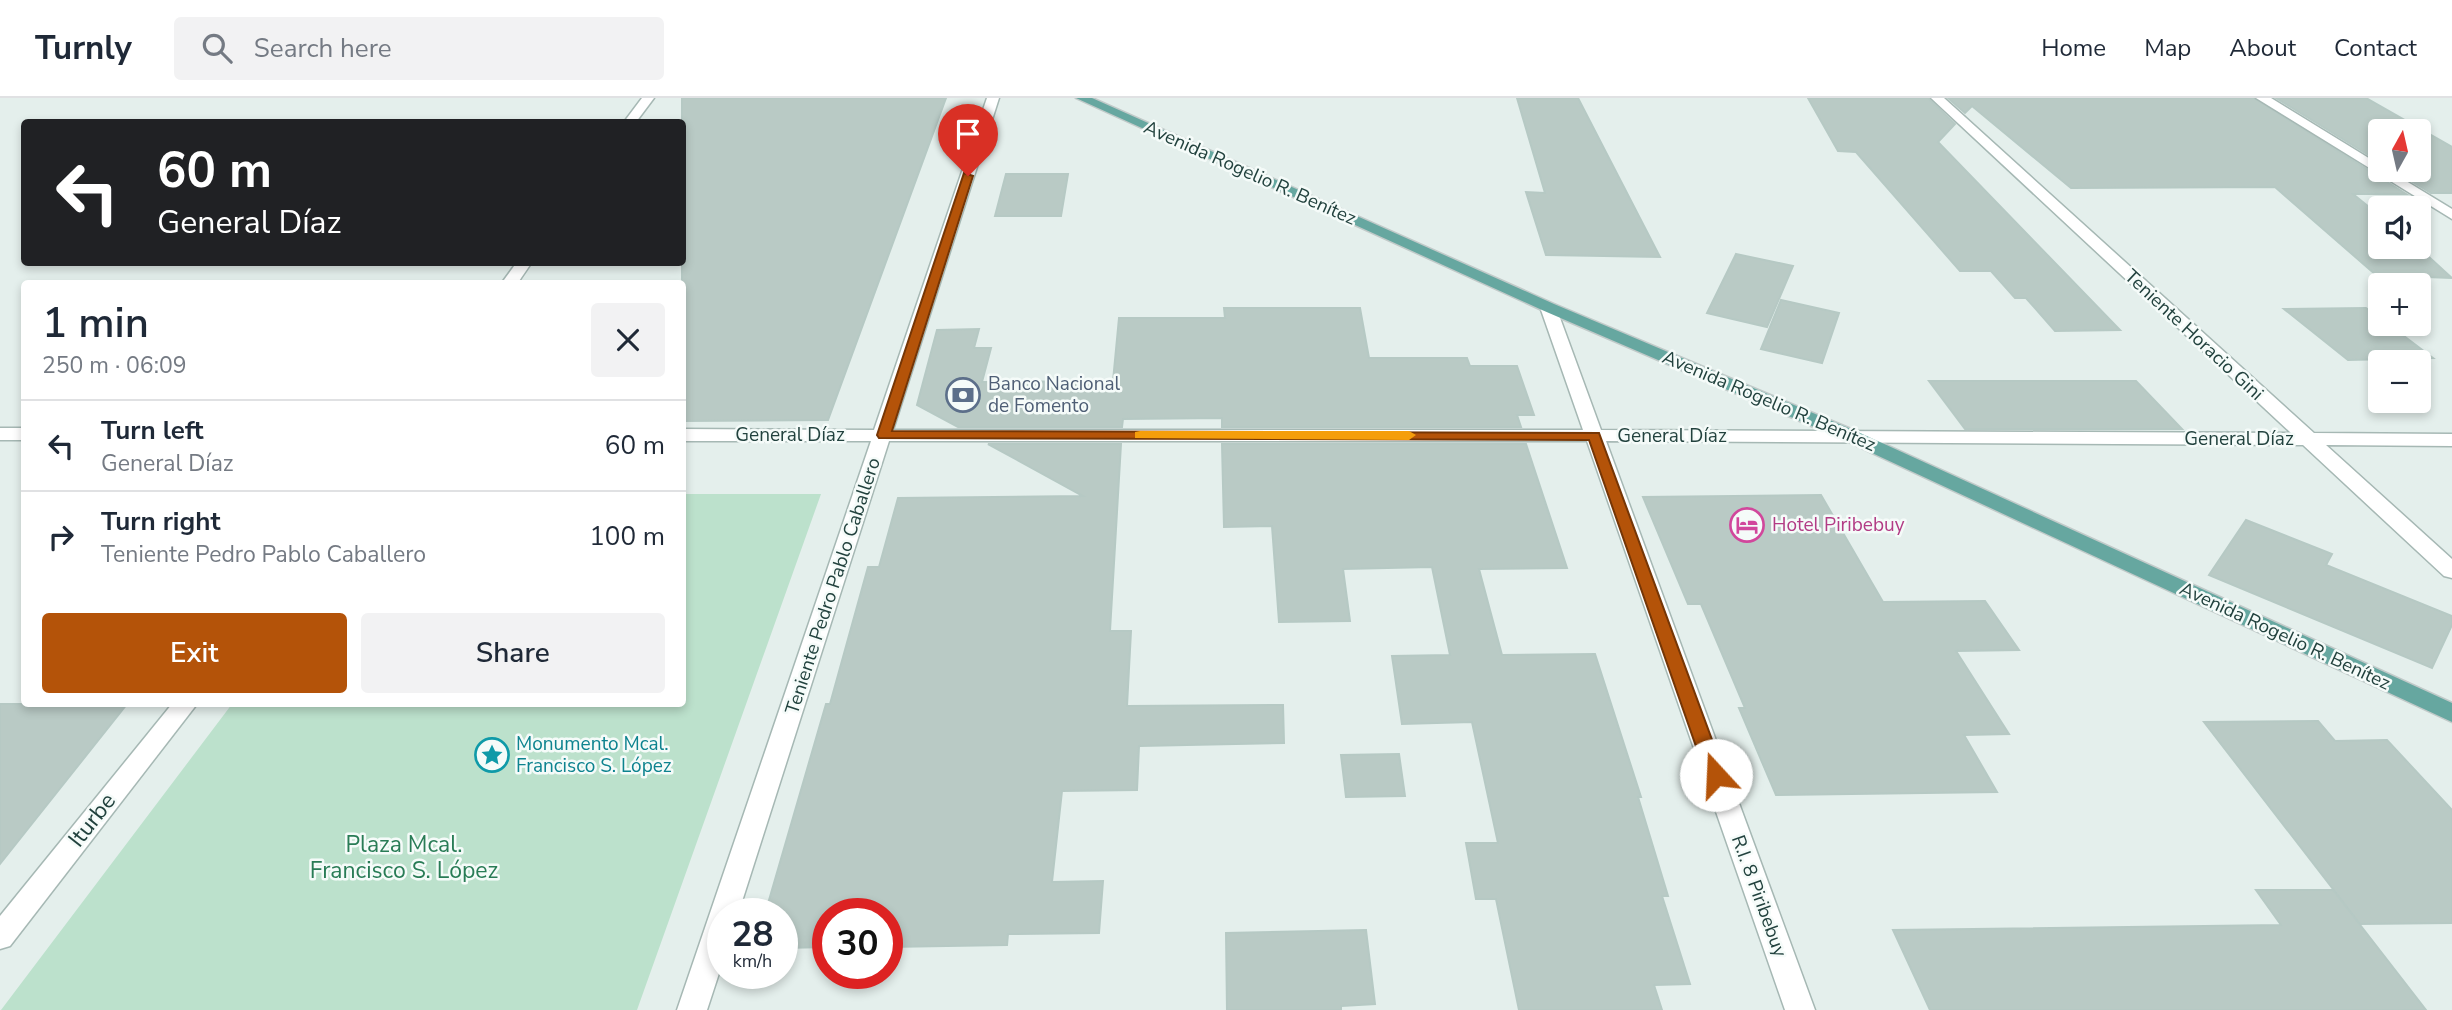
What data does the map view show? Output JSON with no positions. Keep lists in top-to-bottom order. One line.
{"streets":{"main road":["Avenida Rogelio R. Benítez"],"street":["Teniente Horacio Gini","General Díaz","Teniente Pedro Pablo Caballero","Iturbe","R.I. 8 Piribebuy"]},"crossings":[["Avenida Rogelio R. Benítez","General Díaz"],["Avenida Rogelio R. Benítez","R.I. 8 Piribebuy"],["Teniente Horacio Gini","General Díaz"],["General Díaz","Teniente Pedro Pablo Caballero"],["General Díaz","R.I. 8 Piribebuy"]],"parks":["Plaza Mcal. Francisco S. López"],"places":{"bank":["Banco Nacional de Fomento"],"hotel":["Hotel Piribebuy"],"place":["Monumento Mcal. Francisco S. López"]},"north":"top","page":{"header":"Turnly","search":"Search here","nav":["Home","Map","About","Contact"],"map_buttons":["+","−"],"turn":["60 m","General Díaz"],"heading":["1 min","250 m · 06:09"],"list":[{"name":"Turn left","note":"General Díaz","value":"60 m"},{"name":"Turn right","note":"Teniente Pedro Pablo Caballero","value":"100 m"}],"buttons":["Exit","Share"],"speed":"28 km/h","limit":"30"}}
